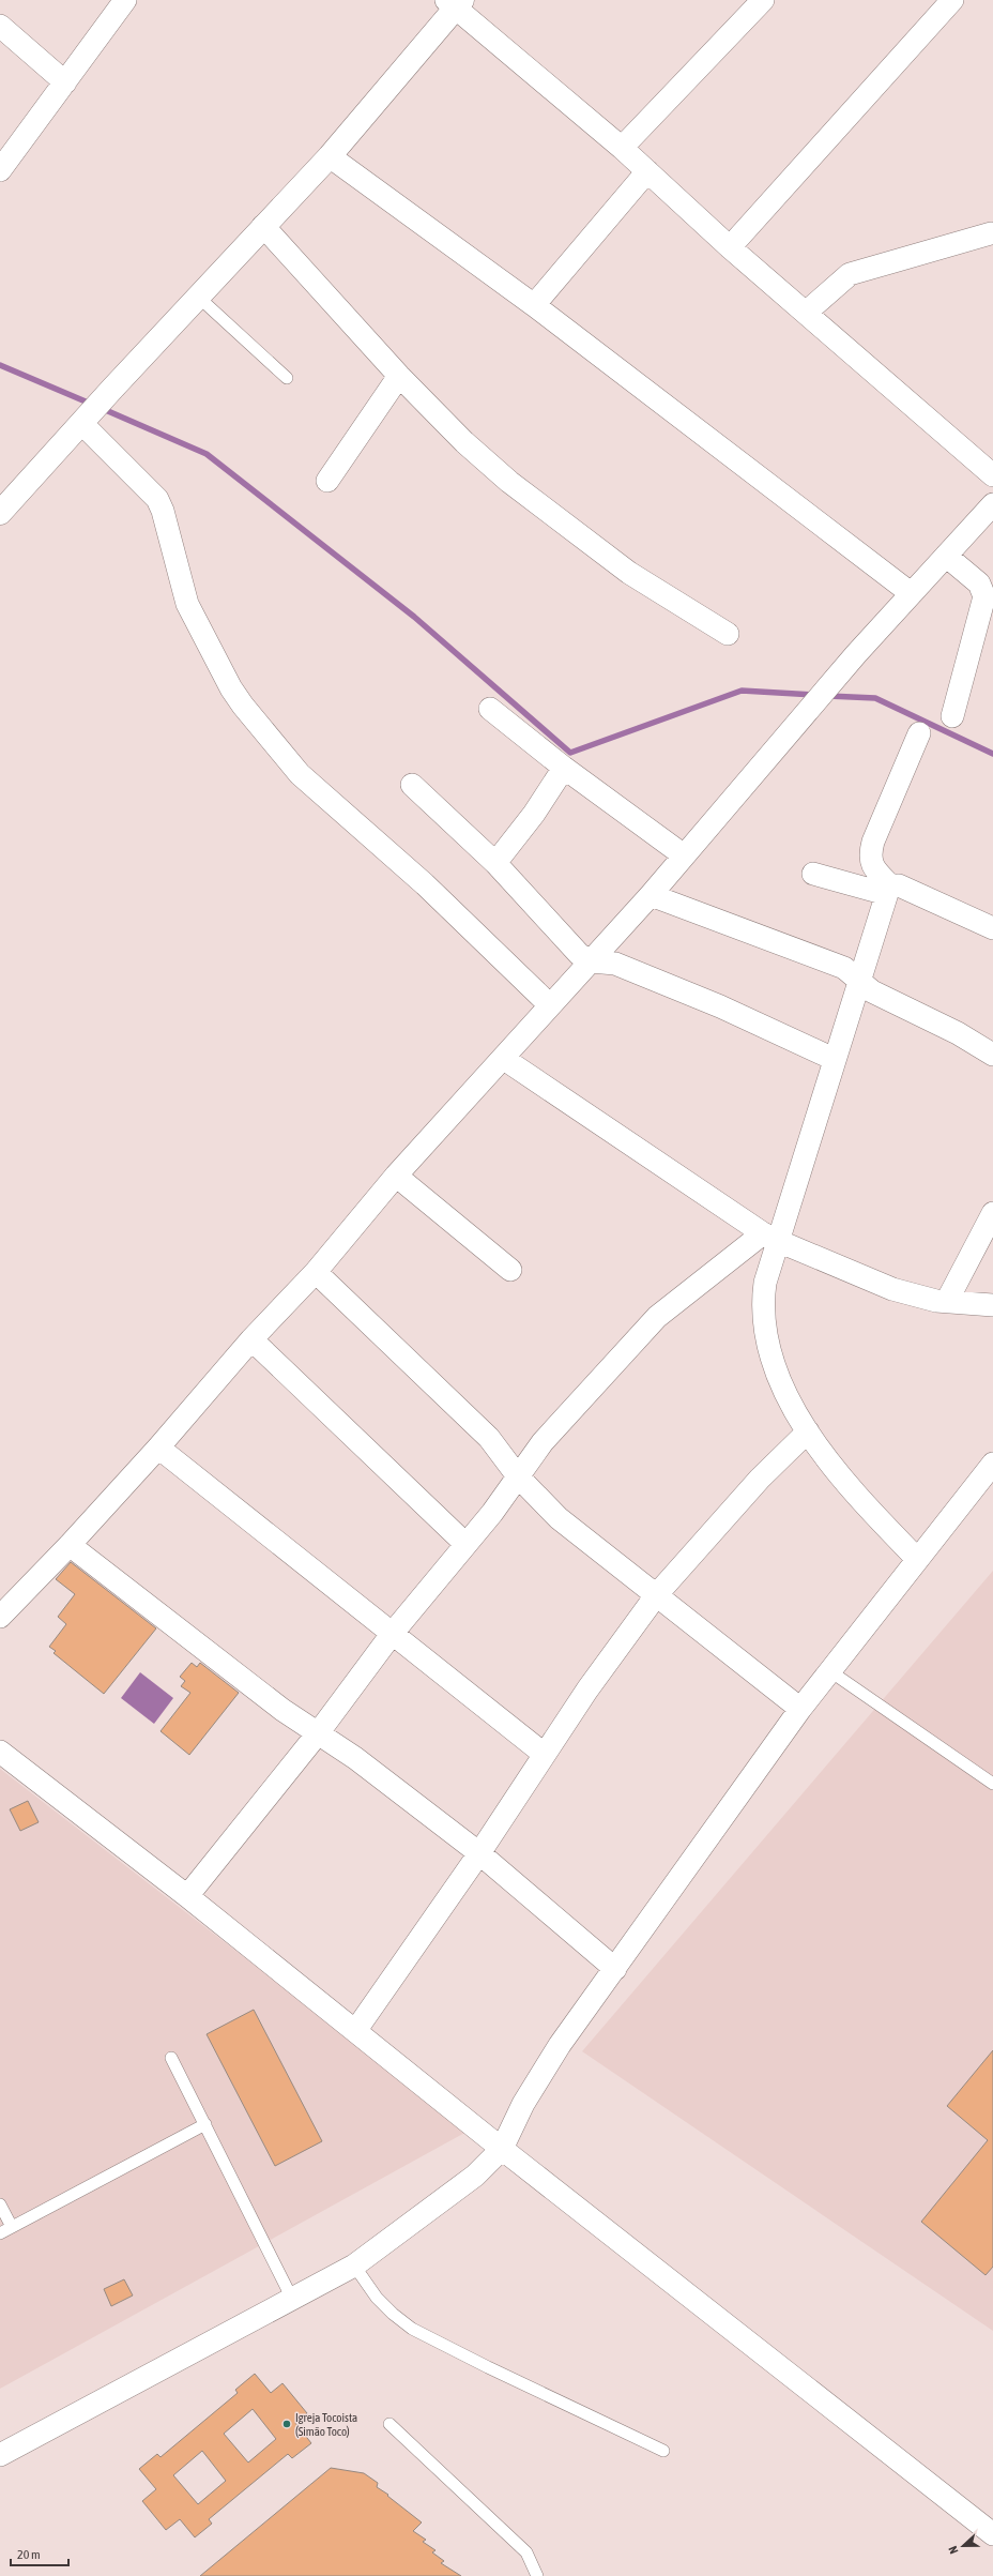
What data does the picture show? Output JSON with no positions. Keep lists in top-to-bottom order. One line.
{"places":["Igreja Tocoista (Simão Toco)"],"scale_bar":"20 m","north":"left"}
